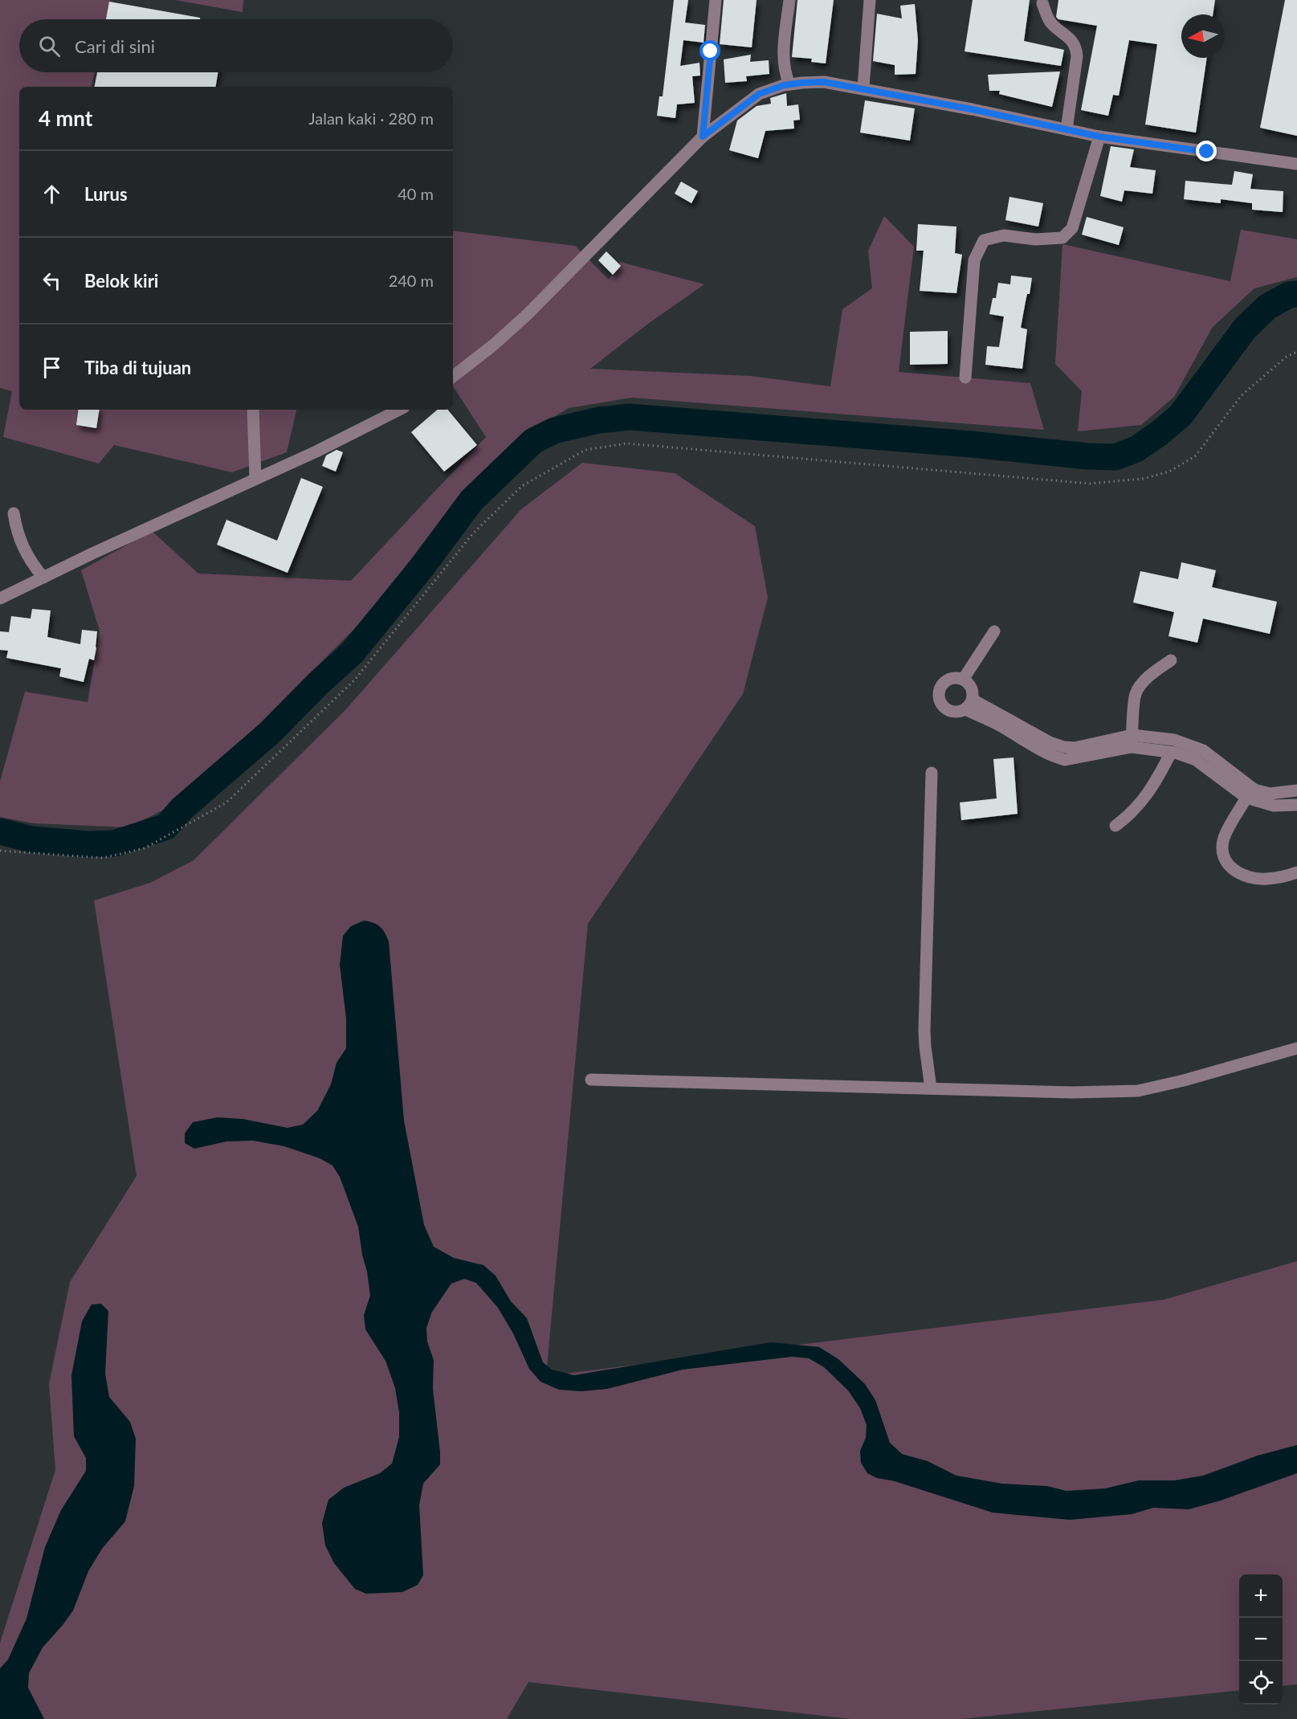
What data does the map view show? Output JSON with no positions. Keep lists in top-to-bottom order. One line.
{"north":"left","page":{"search":"Cari di sini","heading":["4 mnt","Jalan kaki · 280 m"],"list":[["Lurus","40 m"],["Belok kiri","240 m"],"Tiba di tujuan"],"map_buttons":["+","−"]}}
